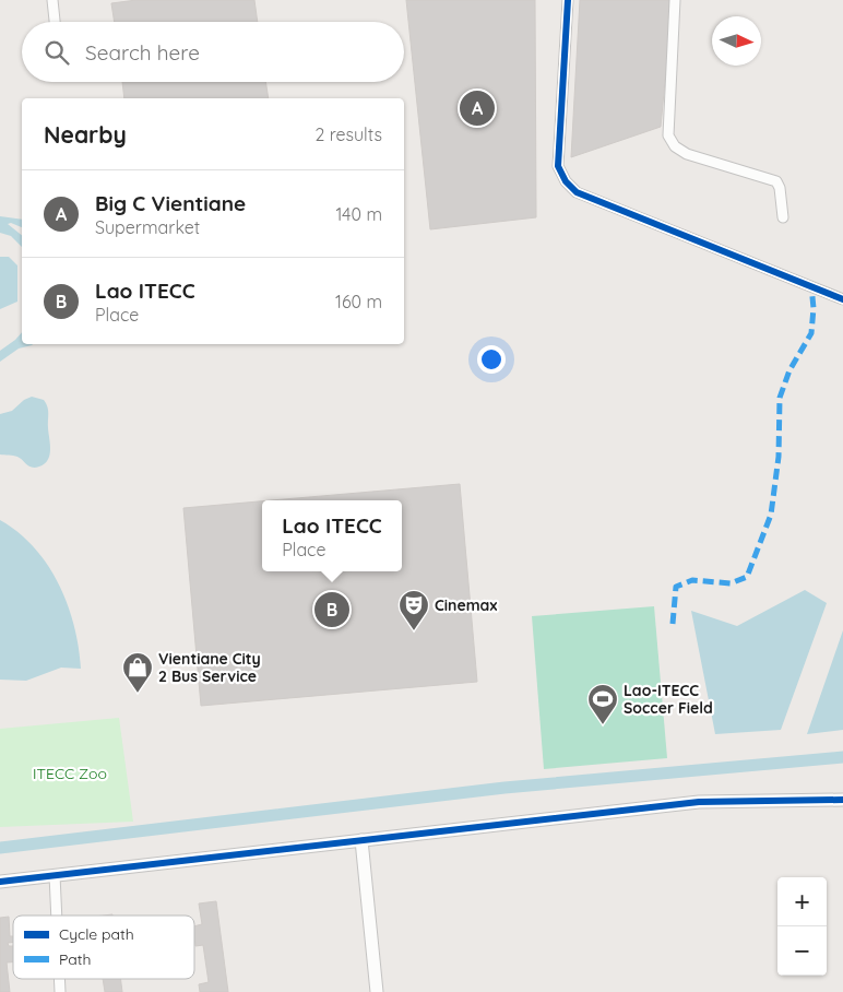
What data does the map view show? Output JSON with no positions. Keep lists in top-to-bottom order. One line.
{"parks":["ITECC Zoo"],"places":{"theatre":["Cinemax"],"shop":["Vientiane City 2 Bus Service"],"sports":["Lao-ITECC Soccer Field"]},"legend":["Cycle path","Path"],"north":"right","page":{"search":"Search here","pins":["A","B"],"heading":["Nearby","2 results"],"list":[{"mark":"A","name":"Big C Vientiane","note":"Supermarket","value":"140 m"},{"mark":"B","name":"Lao ITECC","note":"Place","value":"160 m"}],"popup":["Lao ITECC","Place"],"map_buttons":["+","−"]}}
